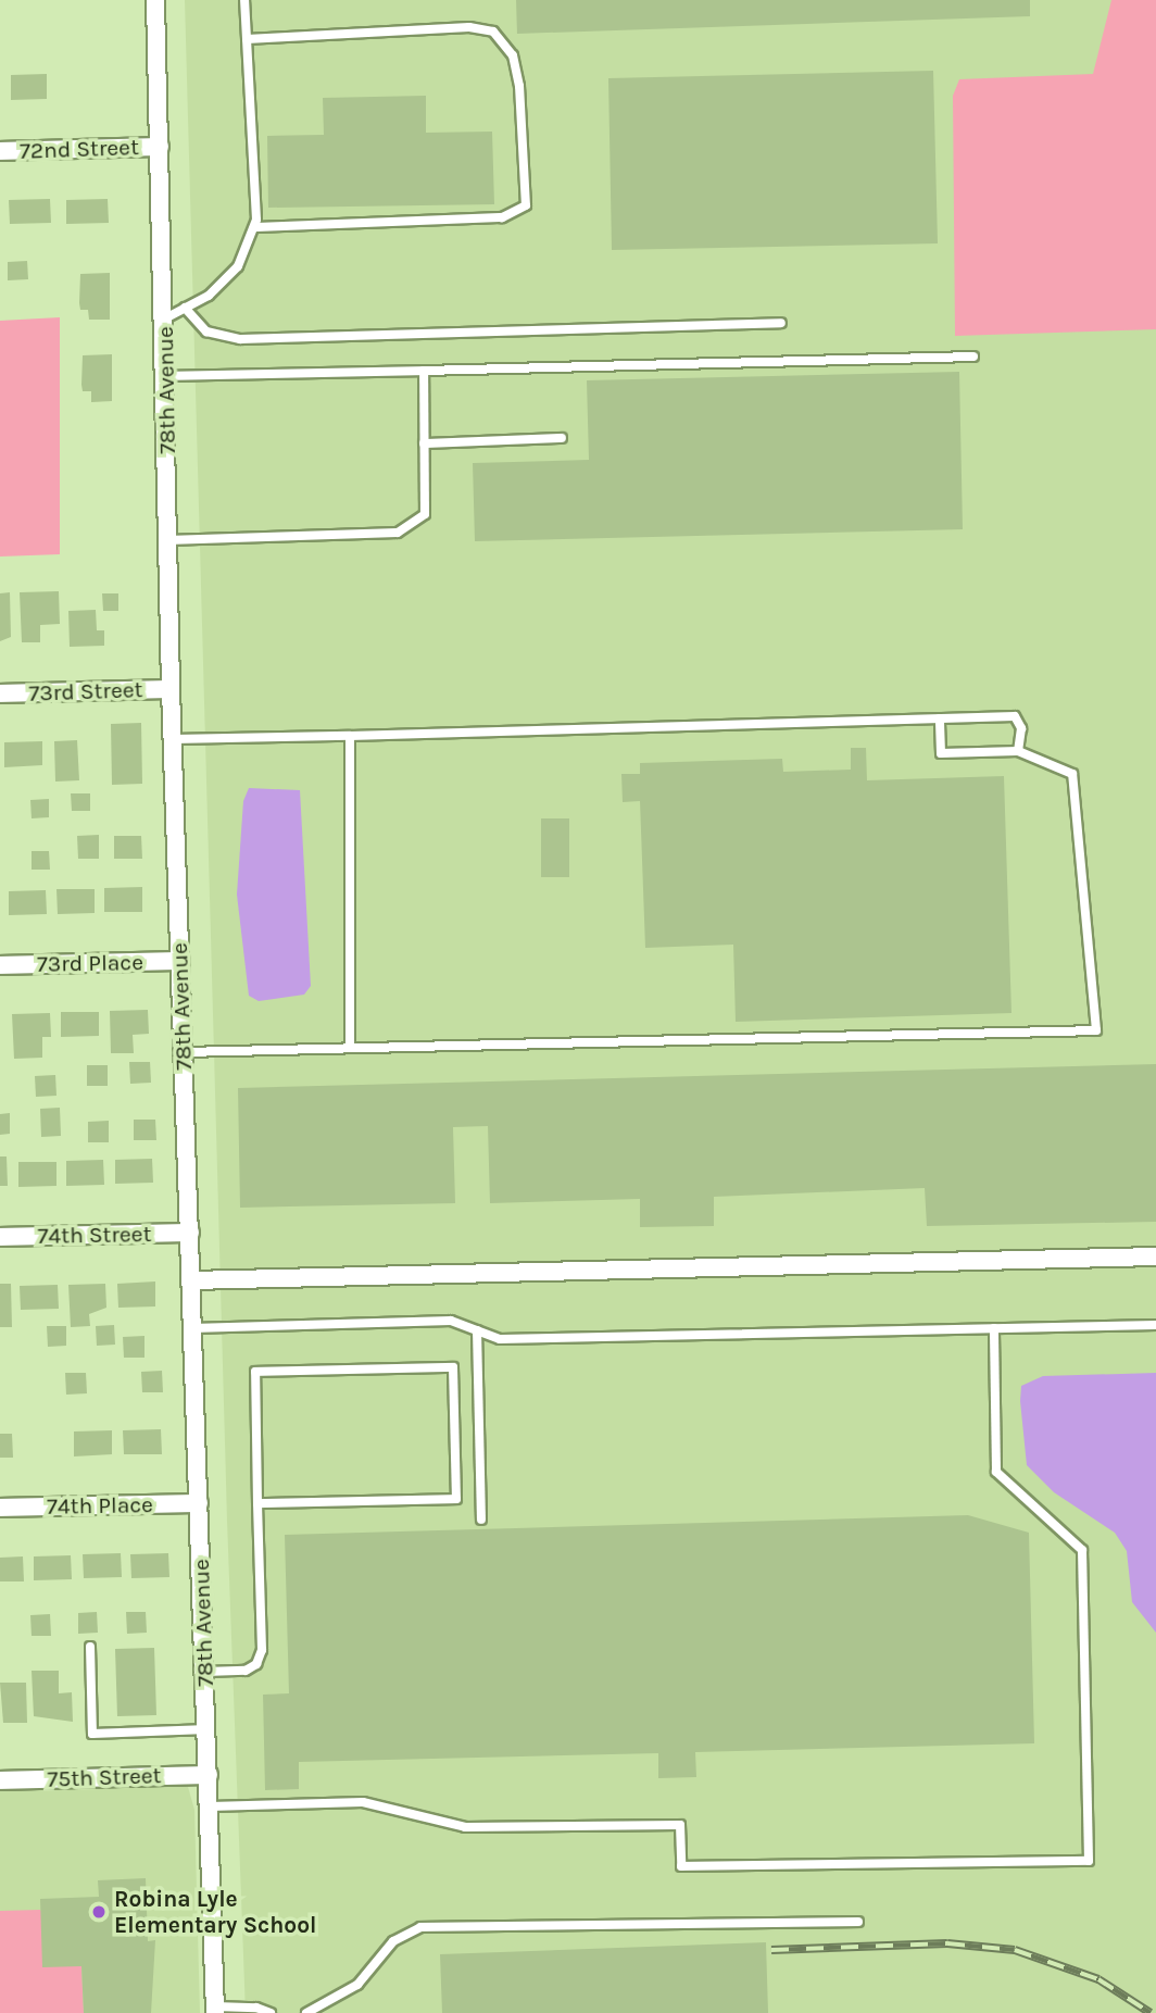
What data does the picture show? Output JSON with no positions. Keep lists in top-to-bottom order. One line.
{"streets":{"street":["72nd Street","78th Avenue","73rd Street","73rd Place","74th Street","74th Place","75th Street"]},"crossings":[["72nd Street","78th Avenue"],["78th Avenue","73rd Street"],["78th Avenue","73rd Place"],["78th Avenue","74th Street"],["78th Avenue","74th Place"],["78th Avenue","75th Street"]],"places":["Robina Lyle Elementary School"]}
